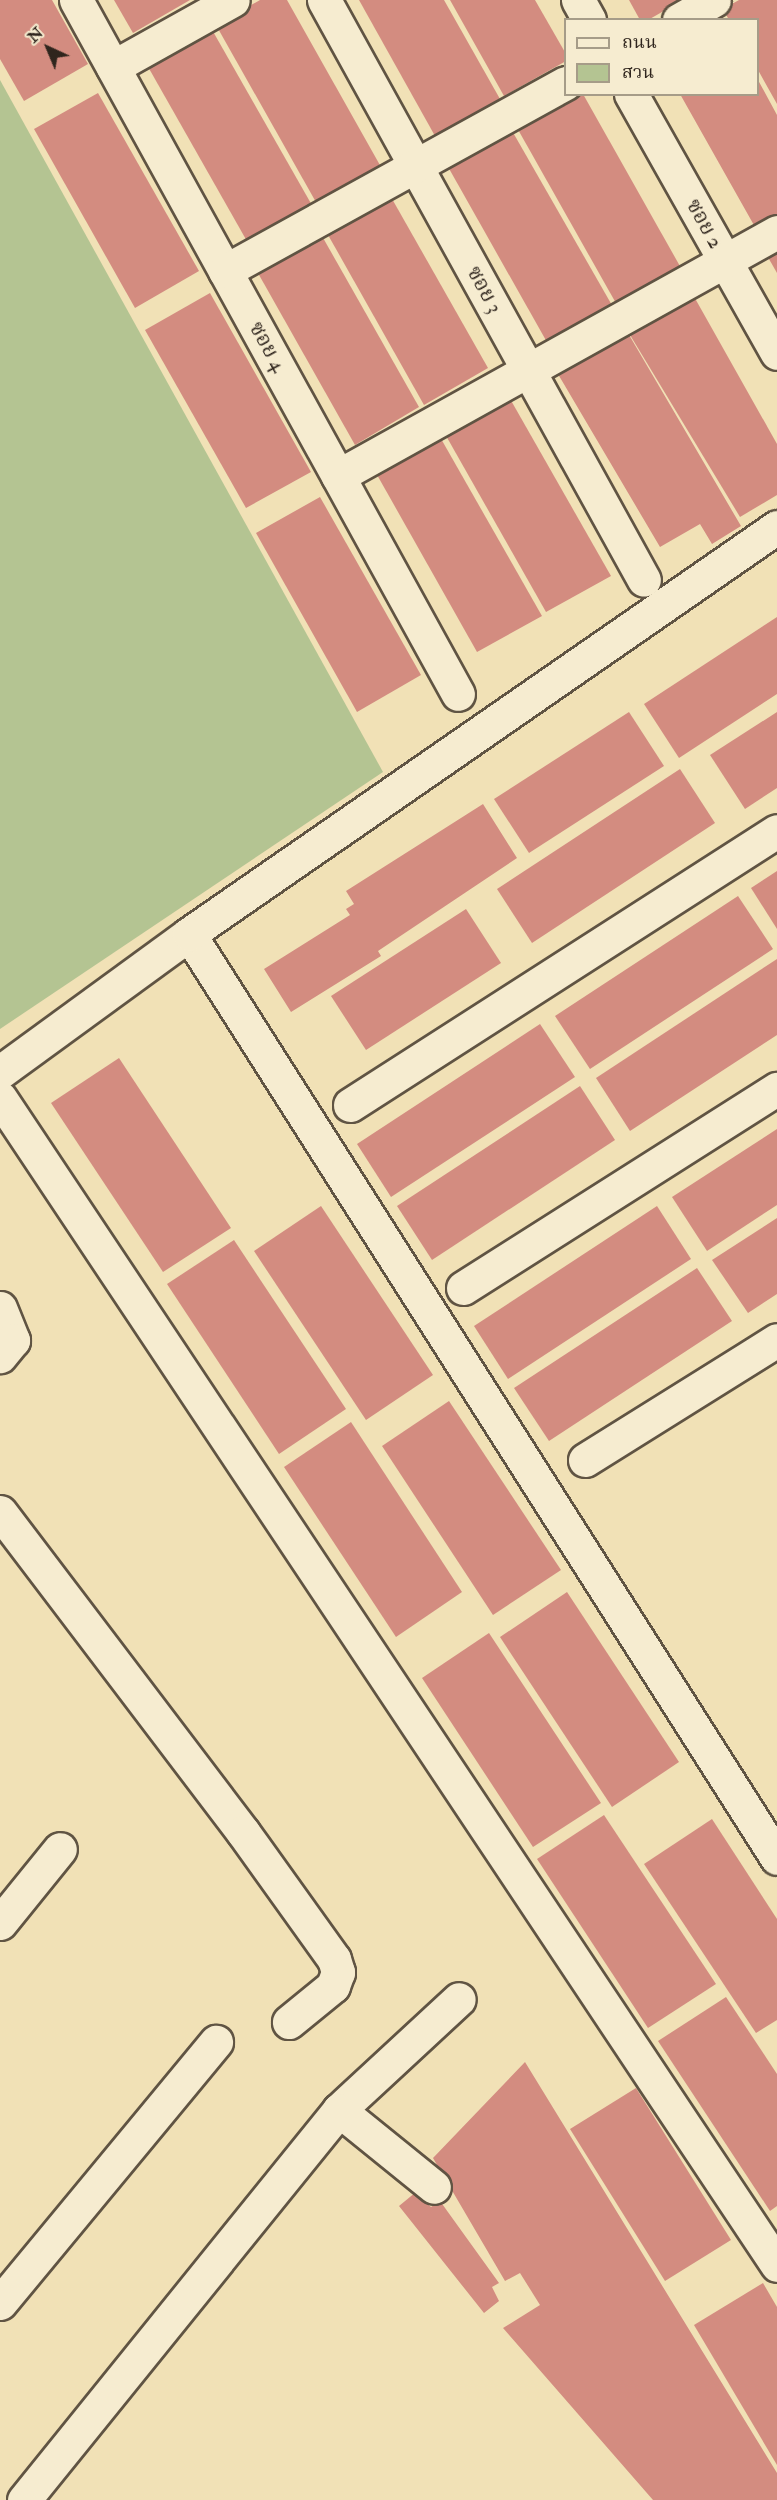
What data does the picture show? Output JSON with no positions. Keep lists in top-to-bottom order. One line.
{"streets":{"street":["ซอย 2","ซอย 3","ซอย 4"]},"legend":["ถนน","สวน"],"north":"top left"}
